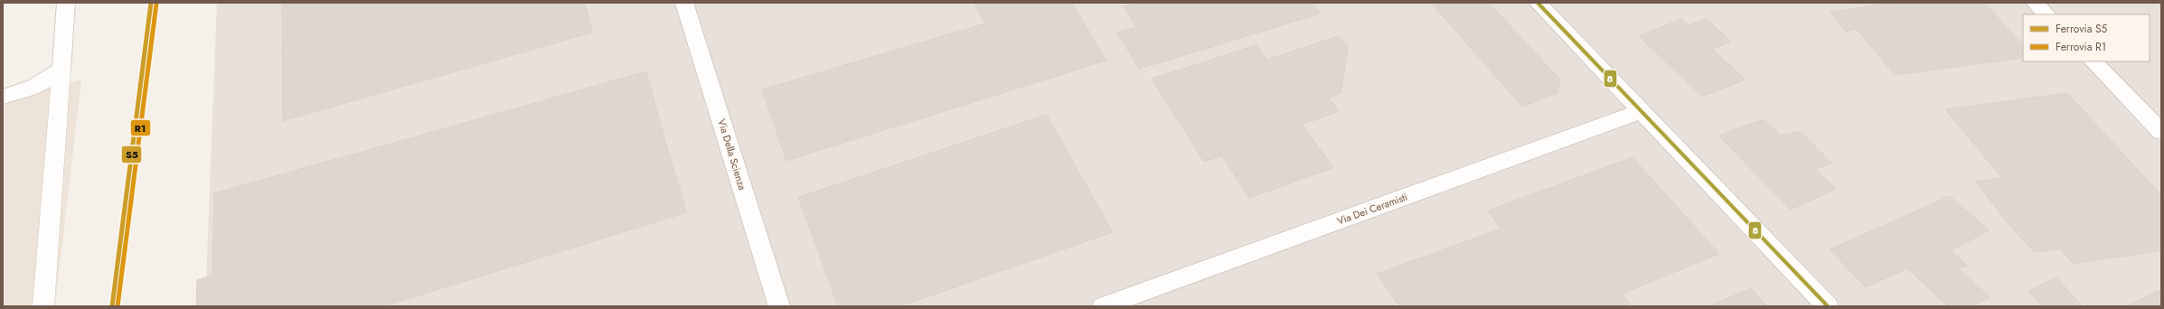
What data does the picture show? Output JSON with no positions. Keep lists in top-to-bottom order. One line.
{"streets":{"street":["Via Della Scienza","Via Dei Ceramisti"]},"lines":["rail line S5","transit line 8","rail line R1"],"legend":["Ferrovia S5","Ferrovia R1"]}
